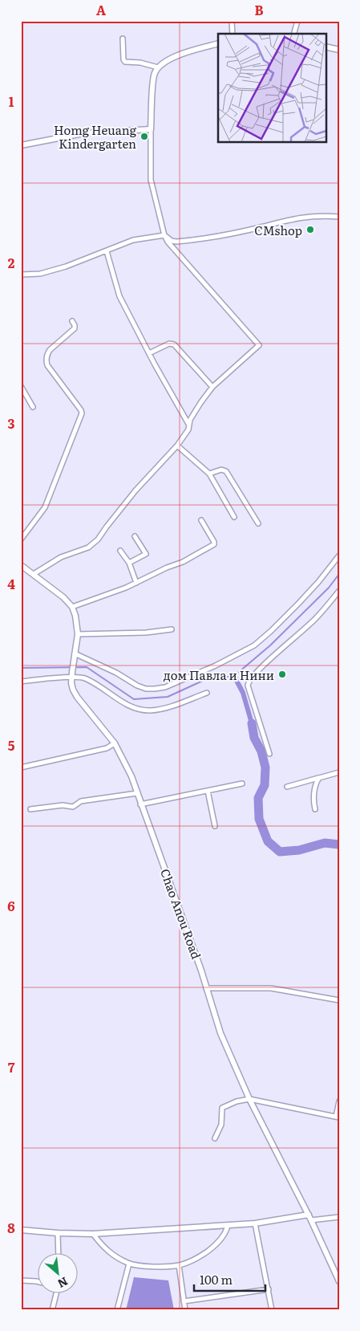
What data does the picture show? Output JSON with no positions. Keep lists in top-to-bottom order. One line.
{"streets":{"street":["Chao Anou Road"]},"places":["Homg Heuang Kindergarten","CMshop","дом Павла и Нини"],"scale_bar":"100 m","north":"bottom right","grid":{"columns":["A","B"],"rows":["1","2","3","4","5","6","7","8"]}}
